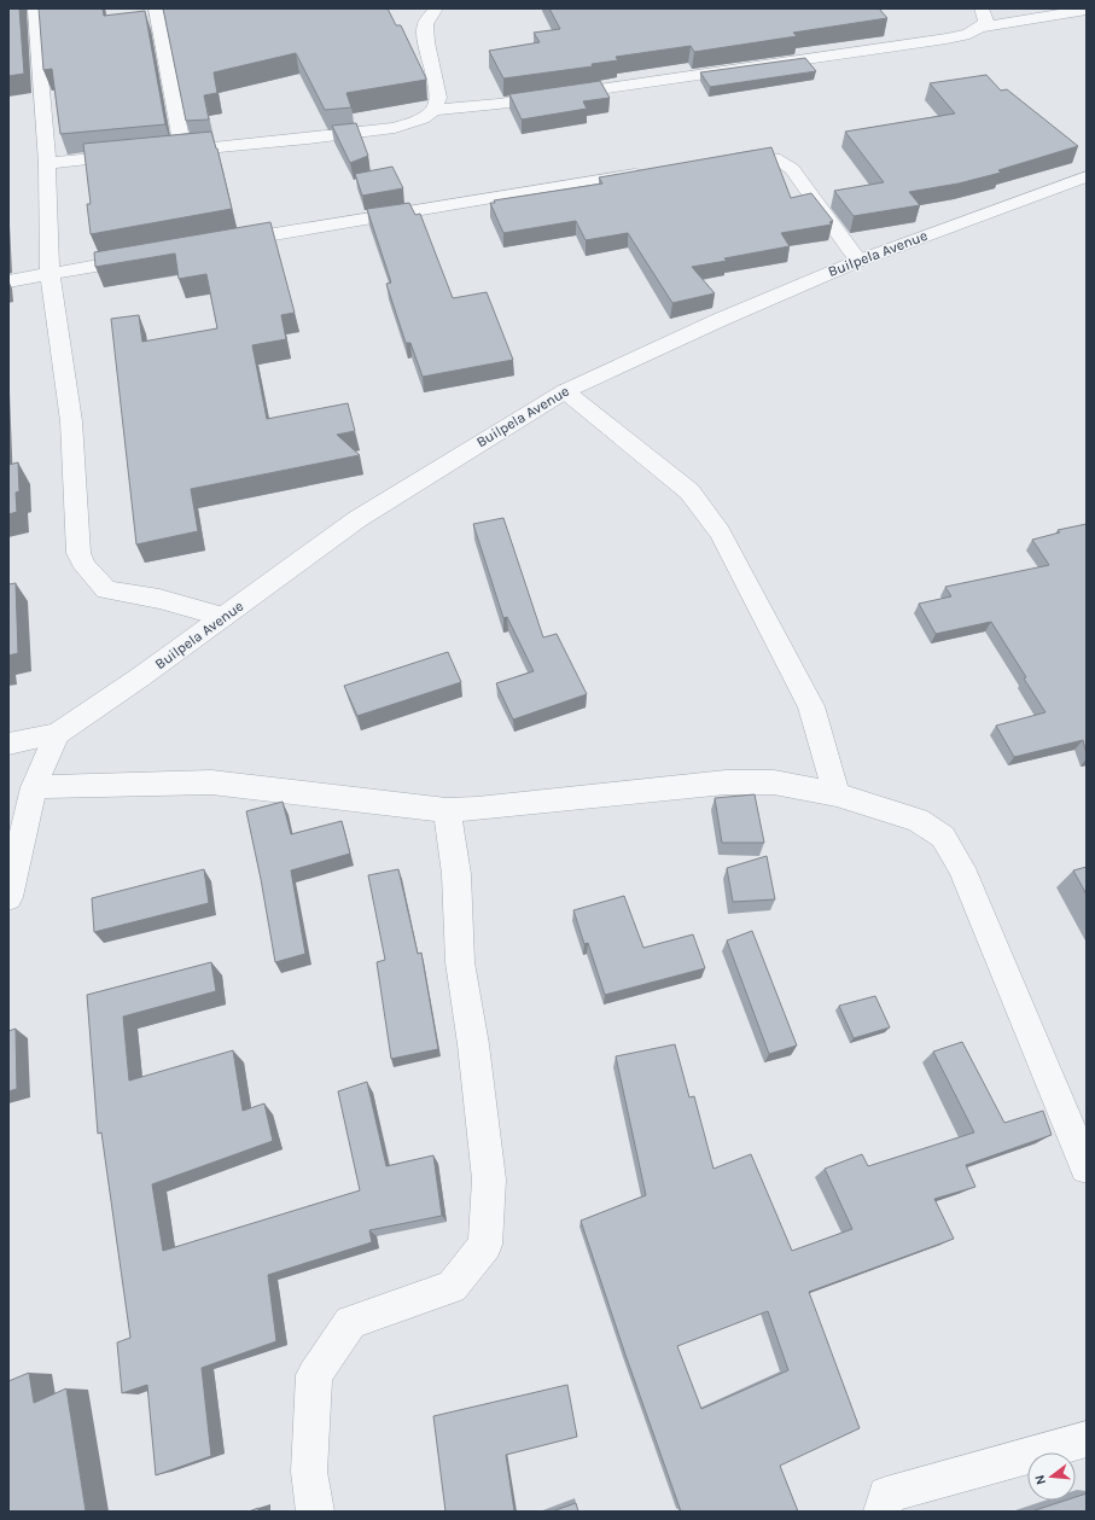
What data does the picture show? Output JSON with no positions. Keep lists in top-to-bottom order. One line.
{"streets":{"street":["Builpela Avenue"]},"north":"left"}
